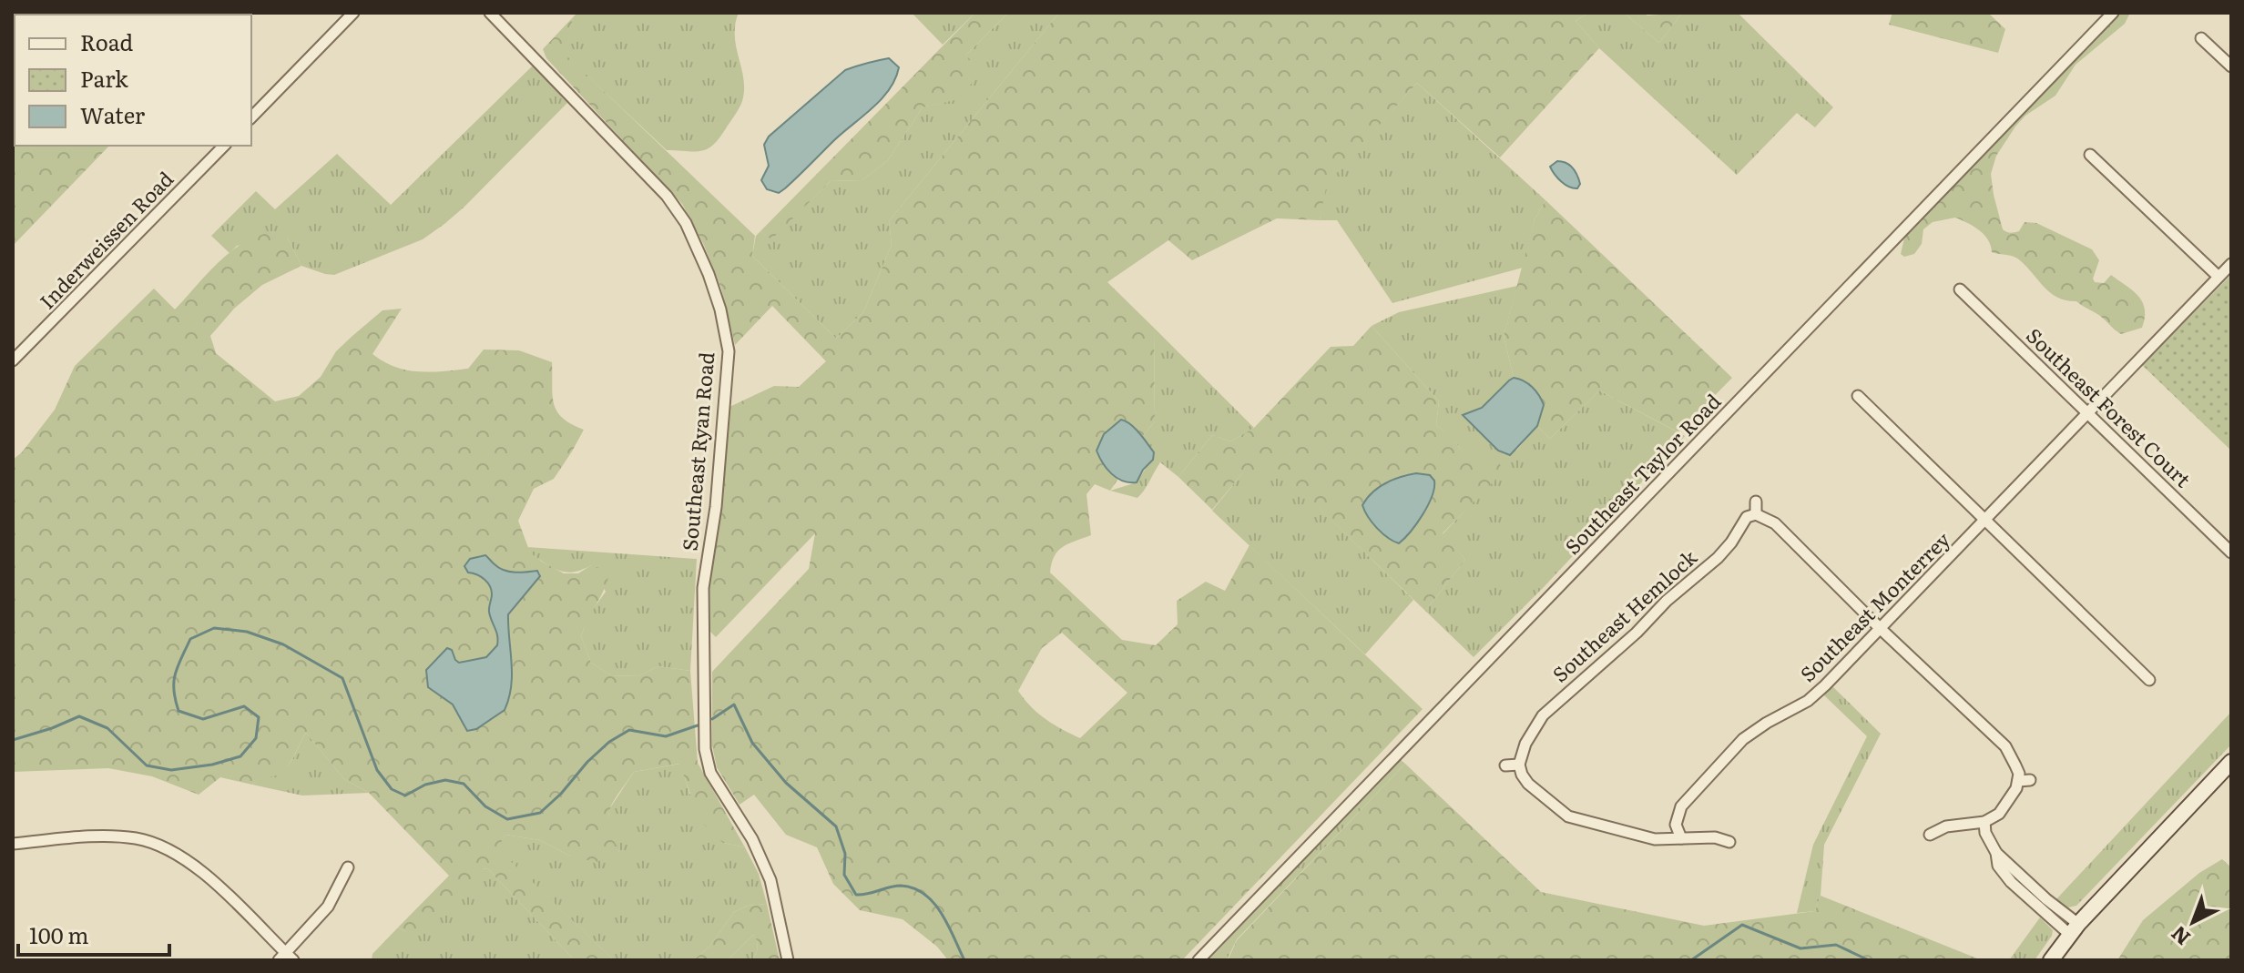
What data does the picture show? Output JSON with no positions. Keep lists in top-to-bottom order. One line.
{"streets":{"street":["Inderweissen Road","Southeast Forest Court","Southeast Ryan Road","Southeast Taylor Road","Southeast Monterrey","Southeast Hemlock"]},"crossings":[["Southeast Forest Court","Southeast Monterrey"]],"legend":["Road","Park","Water"],"scale_bar":"100 m","north":"bottom left"}
